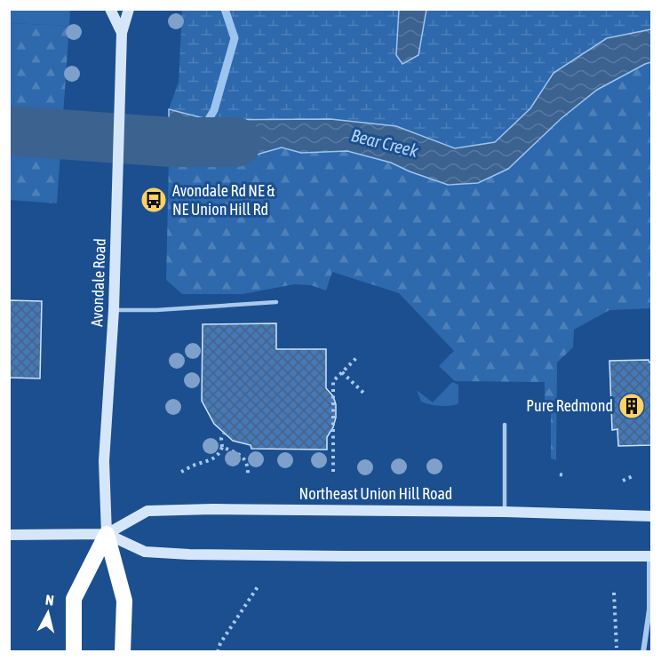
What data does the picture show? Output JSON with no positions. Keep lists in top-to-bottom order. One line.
{"streets":{"main road":["Avondale Road","Northeast Union Hill Road"]},"crossings":[["Avondale Road","Northeast Union Hill Road"]],"water":["Bear Creek"],"places":{"bus stop":["Avondale Rd NE & NE Union Hill Rd"],"building":["Pure Redmond"]},"north":"top"}
